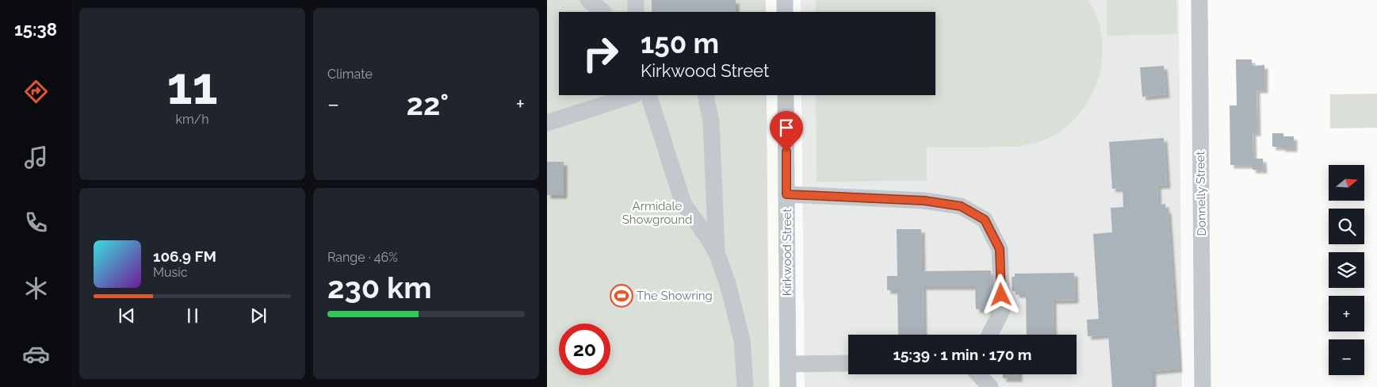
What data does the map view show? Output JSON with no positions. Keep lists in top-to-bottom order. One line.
{"streets":{"street":["Donnelly Street","Kirkwood Street"]},"parks":["Armidale Showground"],"places":{"sports":["The Showring"]},"north":"right","page":{"tabs":"15:38","tile":[["11","km/h"],"Climate",["Range · 46%","230 km"]],"turn":["150 m","Kirkwood Street"],"heat":["−","22°","+"],"map_buttons":["+","−"],"song":["106.9 FM","Music"],"limit":"20","trip":"15:39 · 1 min · 170 m"}}
